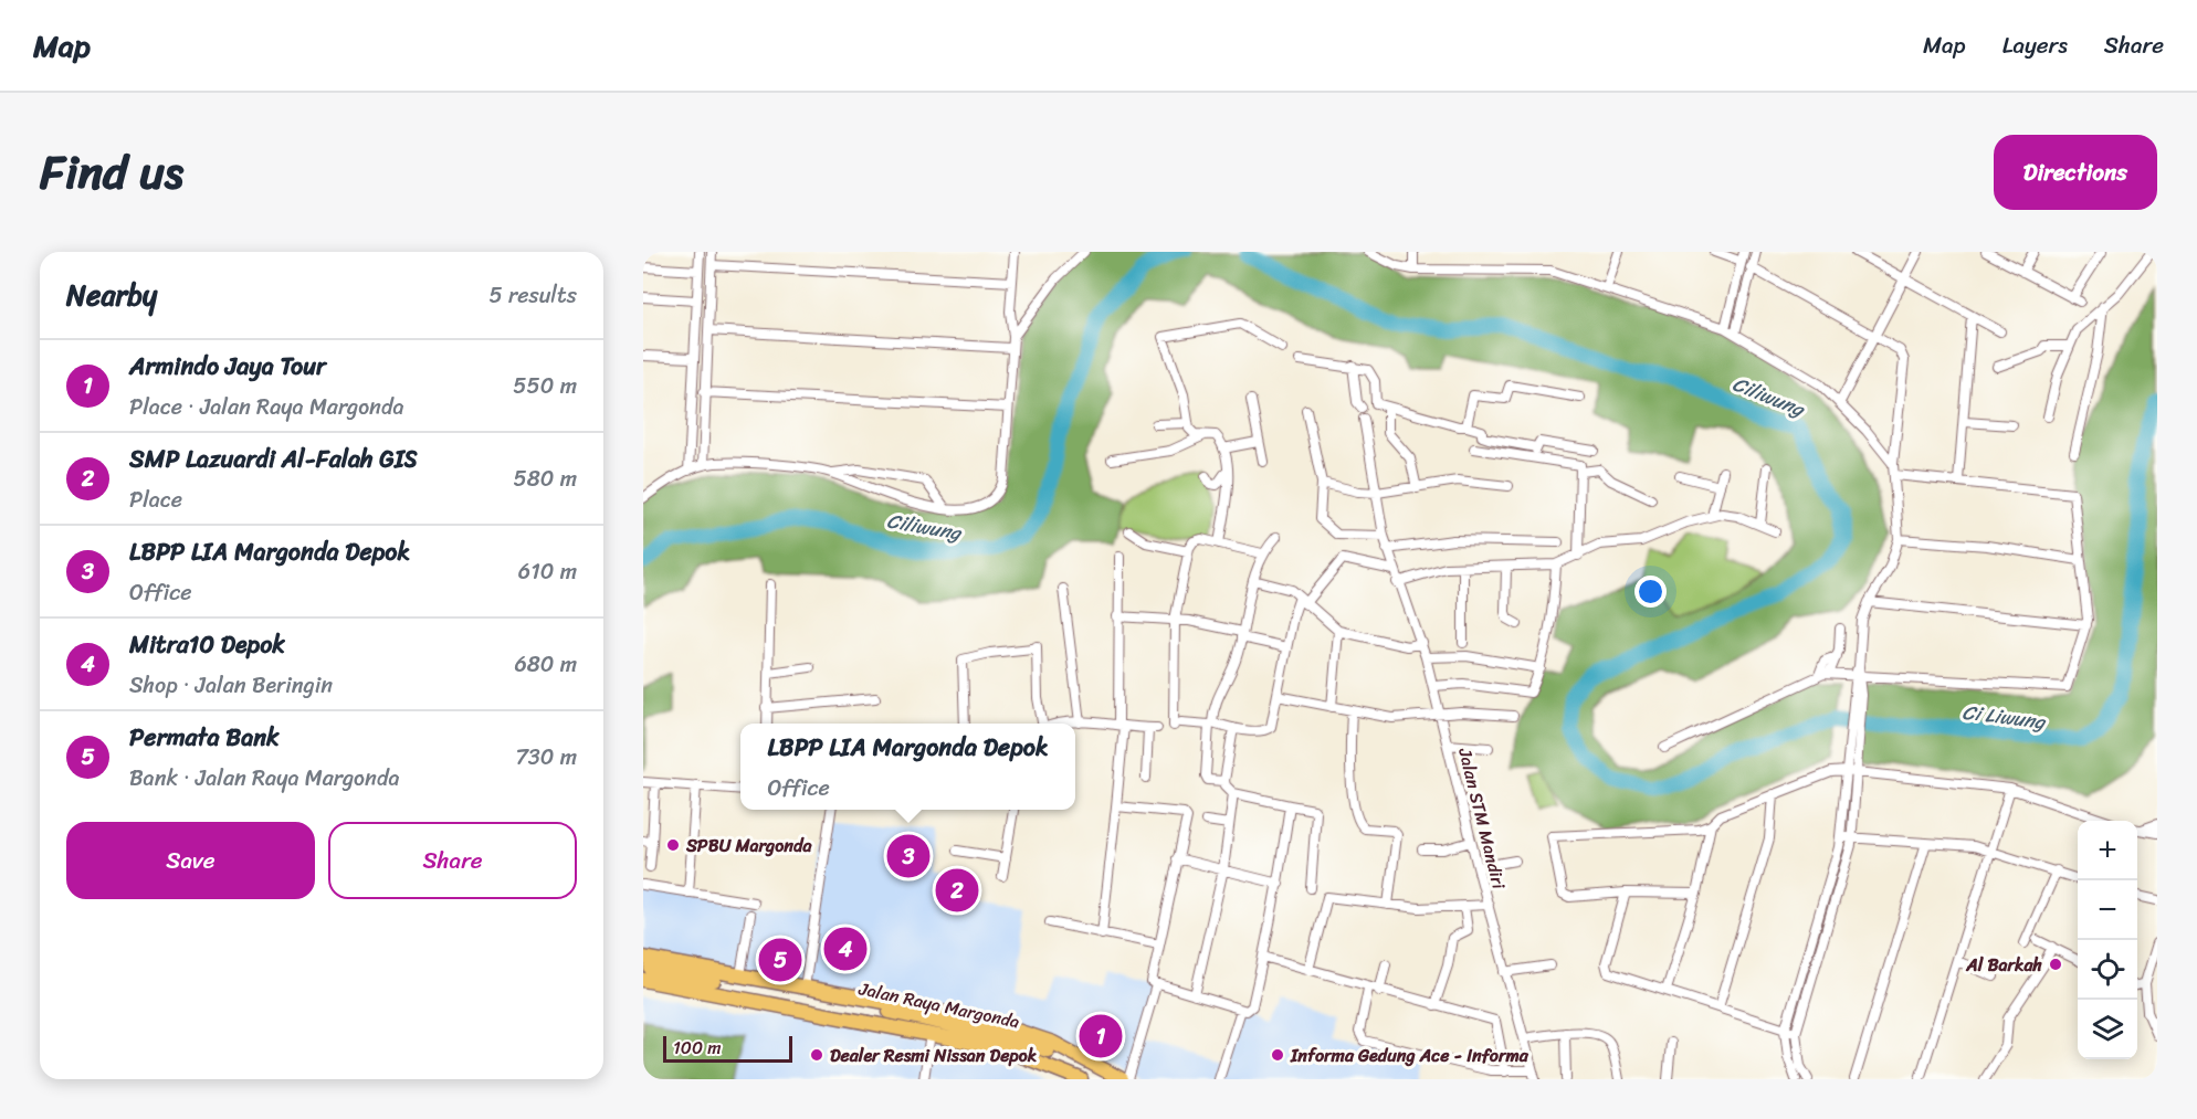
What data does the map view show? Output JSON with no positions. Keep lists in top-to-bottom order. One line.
{"streets":{"highway":["Jalan Raya Margonda"],"street":["Jalan STM Mandiri"]},"water":["Ciliwung","Ci Liwung"],"places":["SPBU Margonda","Al Barkah","Dealer Resmi Nissan Depok","Informa Gedung Ace - Informa"],"scale_bar":"100 m","page":{"header":"Map","nav":["Map","Layers","Share"],"title":"Find us","buttons":["Directions",["Save","Share"]],"heading":["Nearby","5 results"],"list":[{"mark":"1","name":"Armindo Jaya Tour","note":"Place · Jalan Raya Margonda","value":"550 m"},{"mark":"2","name":"SMP Lazuardi Al-Falah GIS","note":"Place","value":"580 m"},{"mark":"3","name":"LBPP LIA Margonda Depok","note":"Office","value":"610 m"},{"mark":"4","name":"Mitra10 Depok","note":"Shop · Jalan Beringin","value":"680 m"},{"mark":"5","name":"Permata Bank","note":"Bank · Jalan Raya Margonda","value":"730 m"}],"popup":["LBPP LIA Margonda Depok","Office"],"map_buttons":["+","−"],"pins":["3","2","4","5","1"],"scale":"100 m"}}
